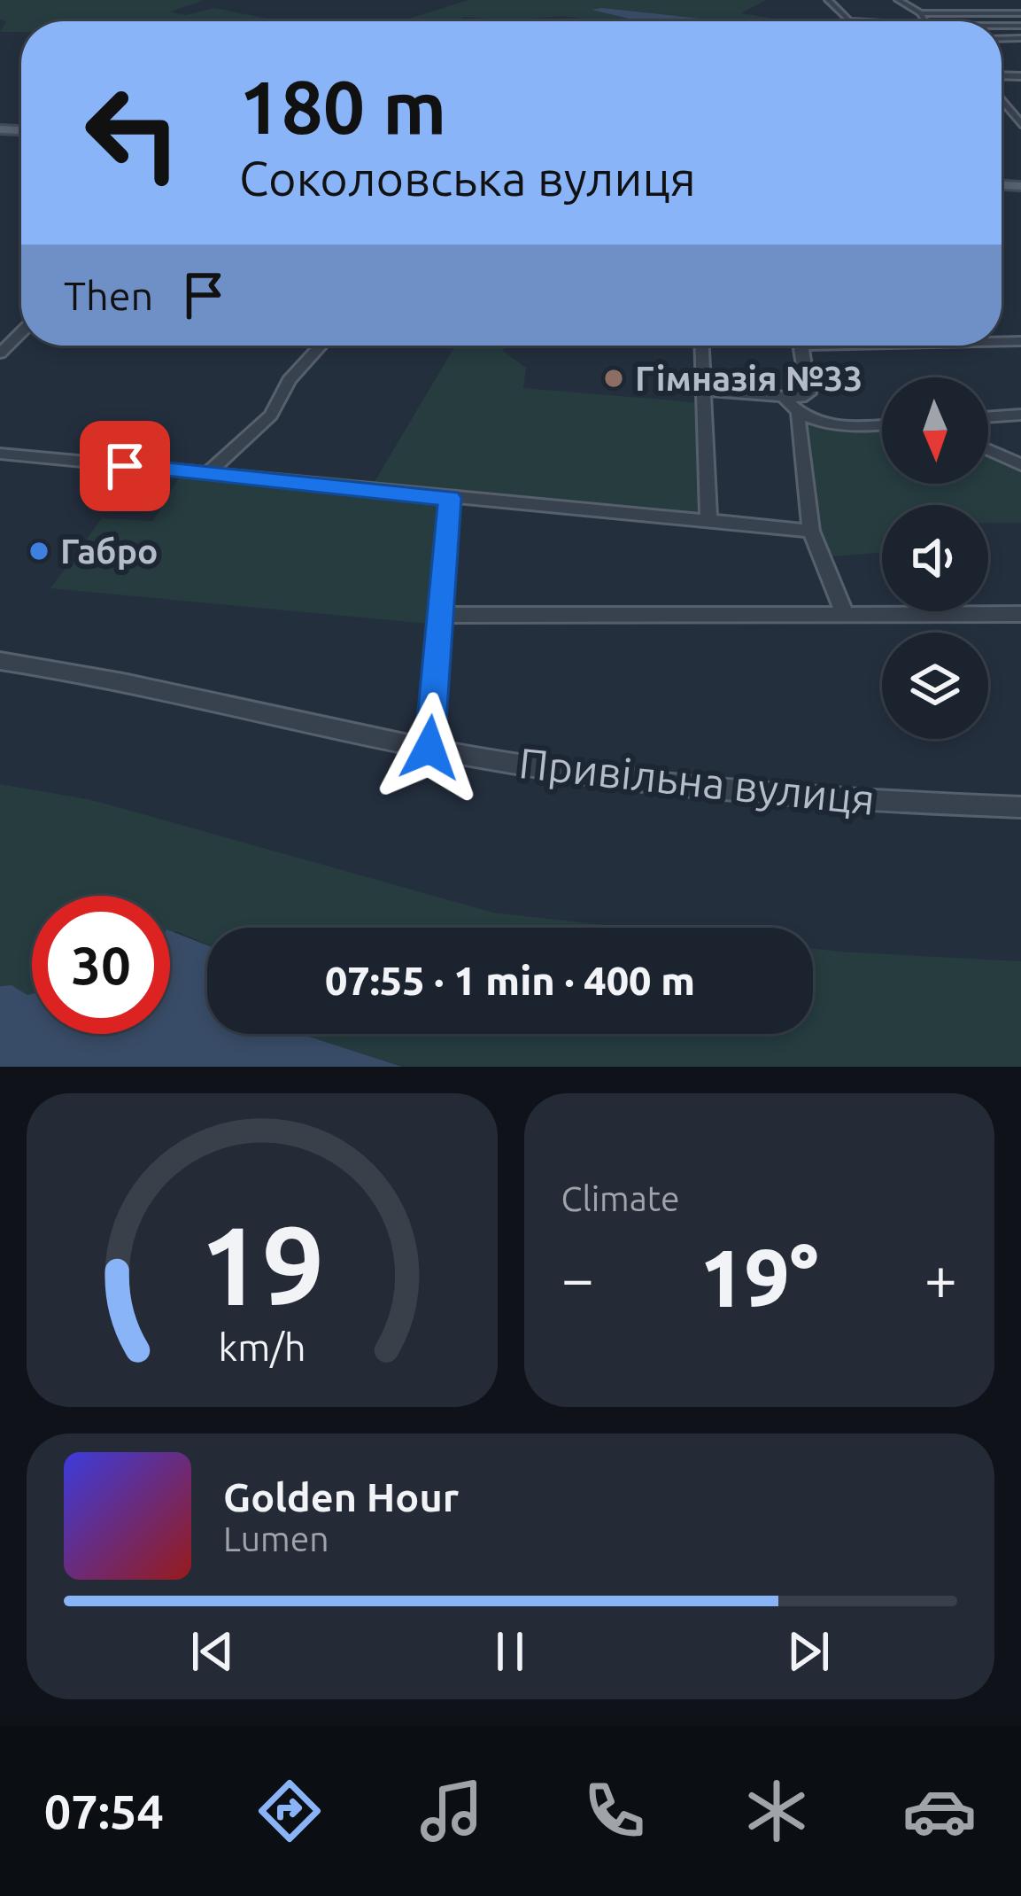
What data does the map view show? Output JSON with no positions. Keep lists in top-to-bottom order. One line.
{"streets":{"street":["Привільна вулиця"]},"places":["Гімназія №33","Габро"],"north":"bottom","page":{"turn":["180 m","Соколовська вулиця"],"then":"Then","limit":"30","trip":"07:55 · 1 min · 400 m","tile":"Climate","heat":["−","19°","+"],"song":["Golden Hour","Lumen"],"tabs":"07:54","gauge":["19","km/h"]}}
